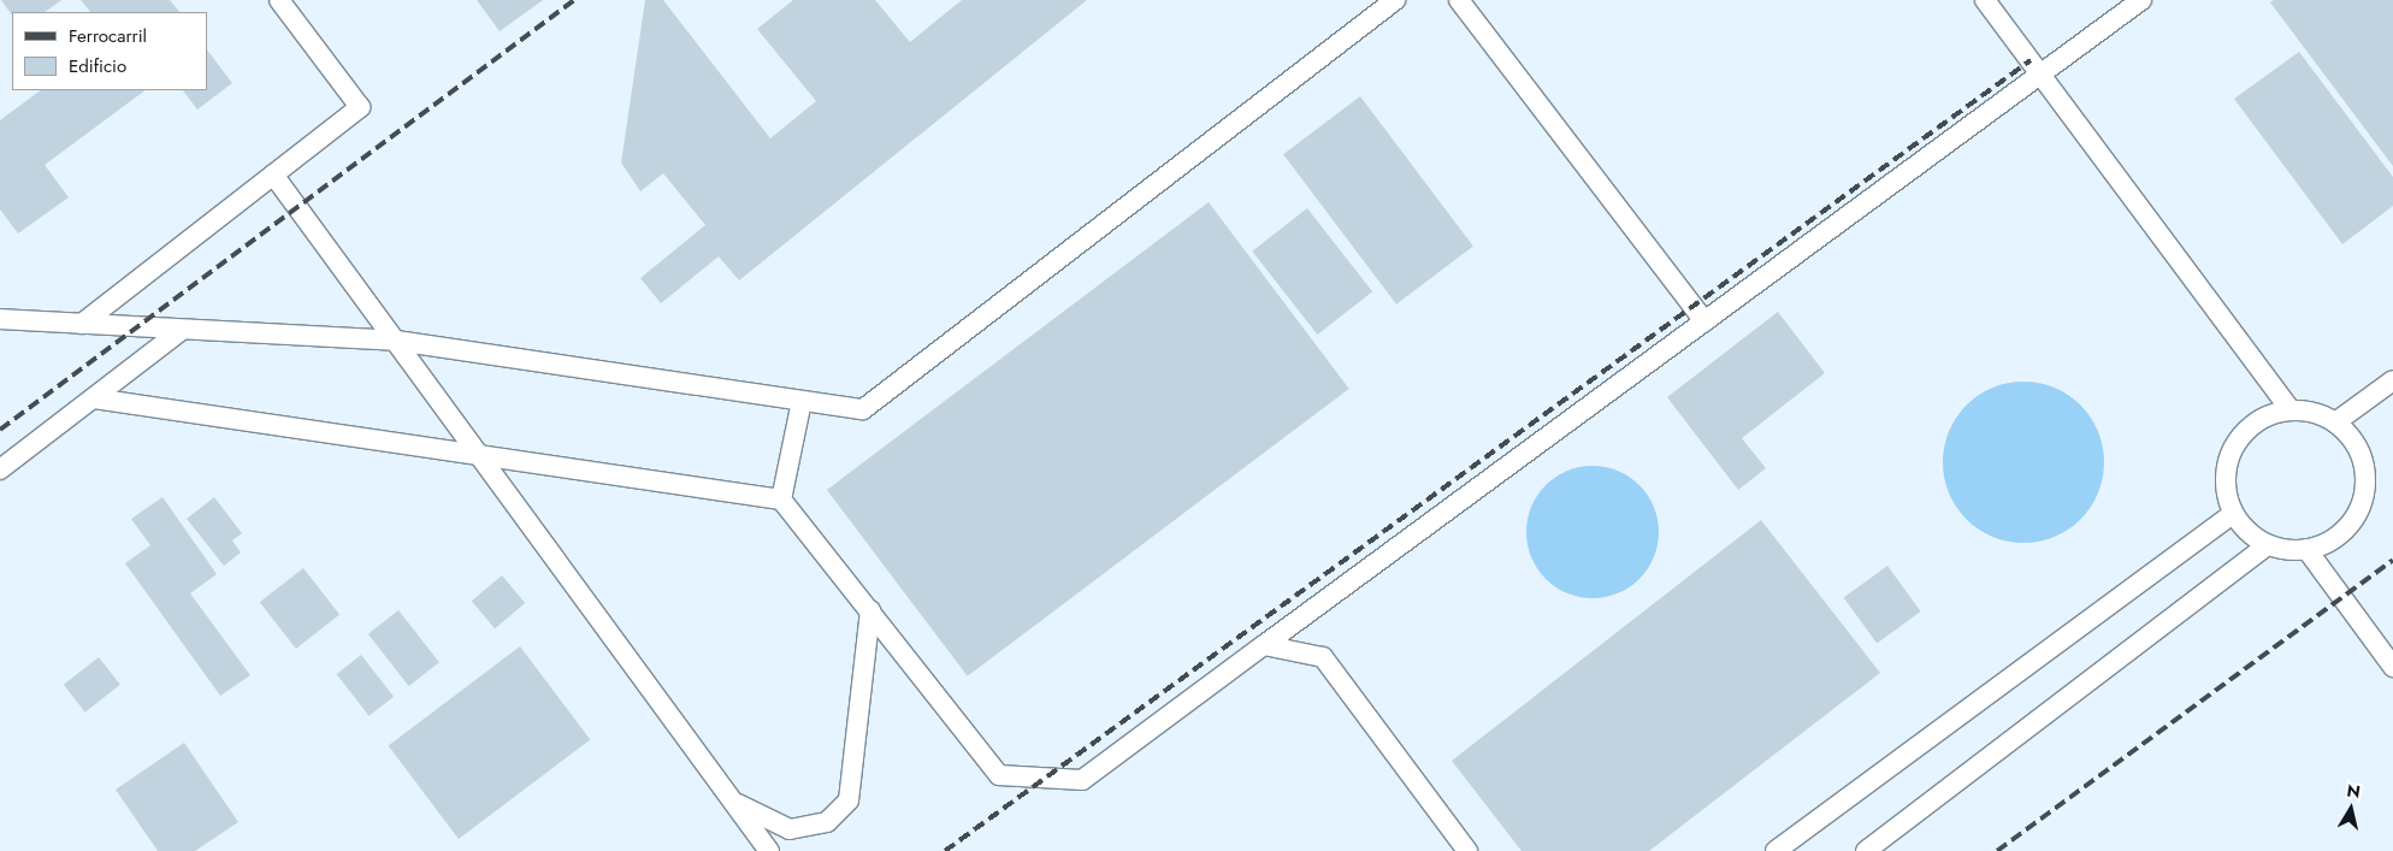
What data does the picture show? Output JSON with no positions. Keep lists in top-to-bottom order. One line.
{"legend":["Ferrocarril","Edificio"],"north":"top"}
